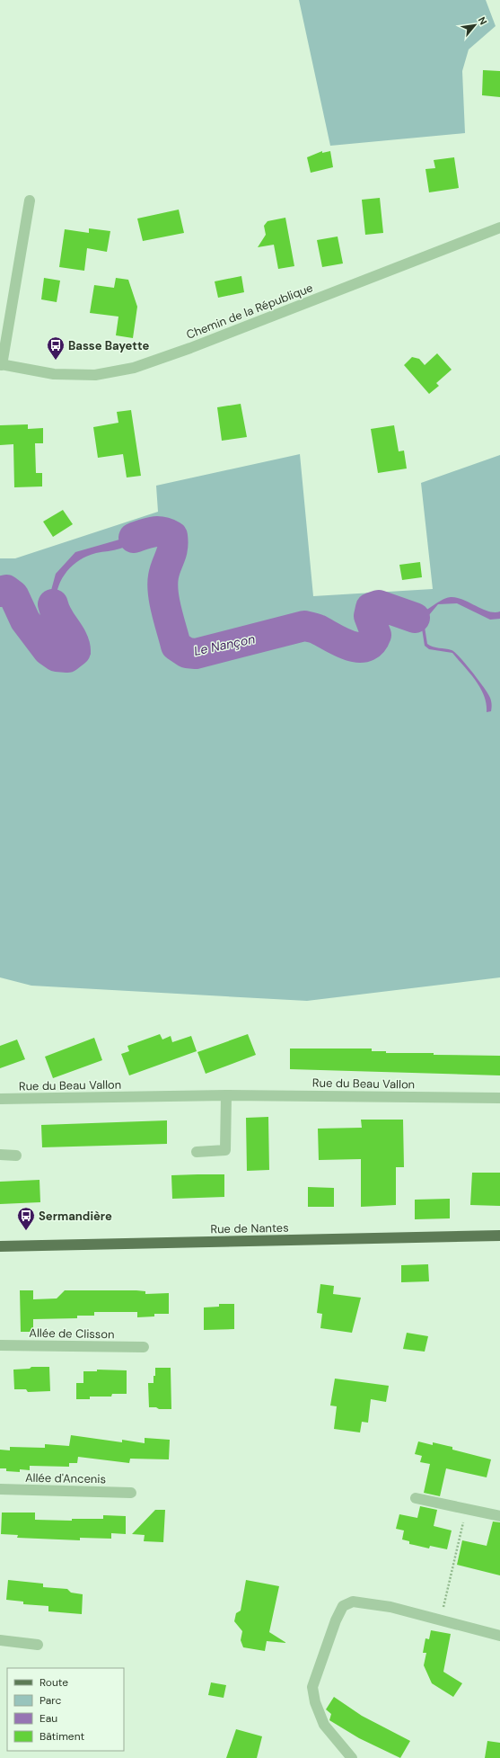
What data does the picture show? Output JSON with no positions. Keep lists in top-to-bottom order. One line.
{"streets":{"main road":["Rue de Nantes"],"street":["Chemin de la République","Rue du Beau Vallon","Allée de Clisson","Allée d'Ancenis"]},"water":["Le Nançon"],"places":{"bus stop":["Basse Bayette","Sermandière"]},"legend":["Route","Parc","Eau","Bâtiment"],"north":"top right"}
